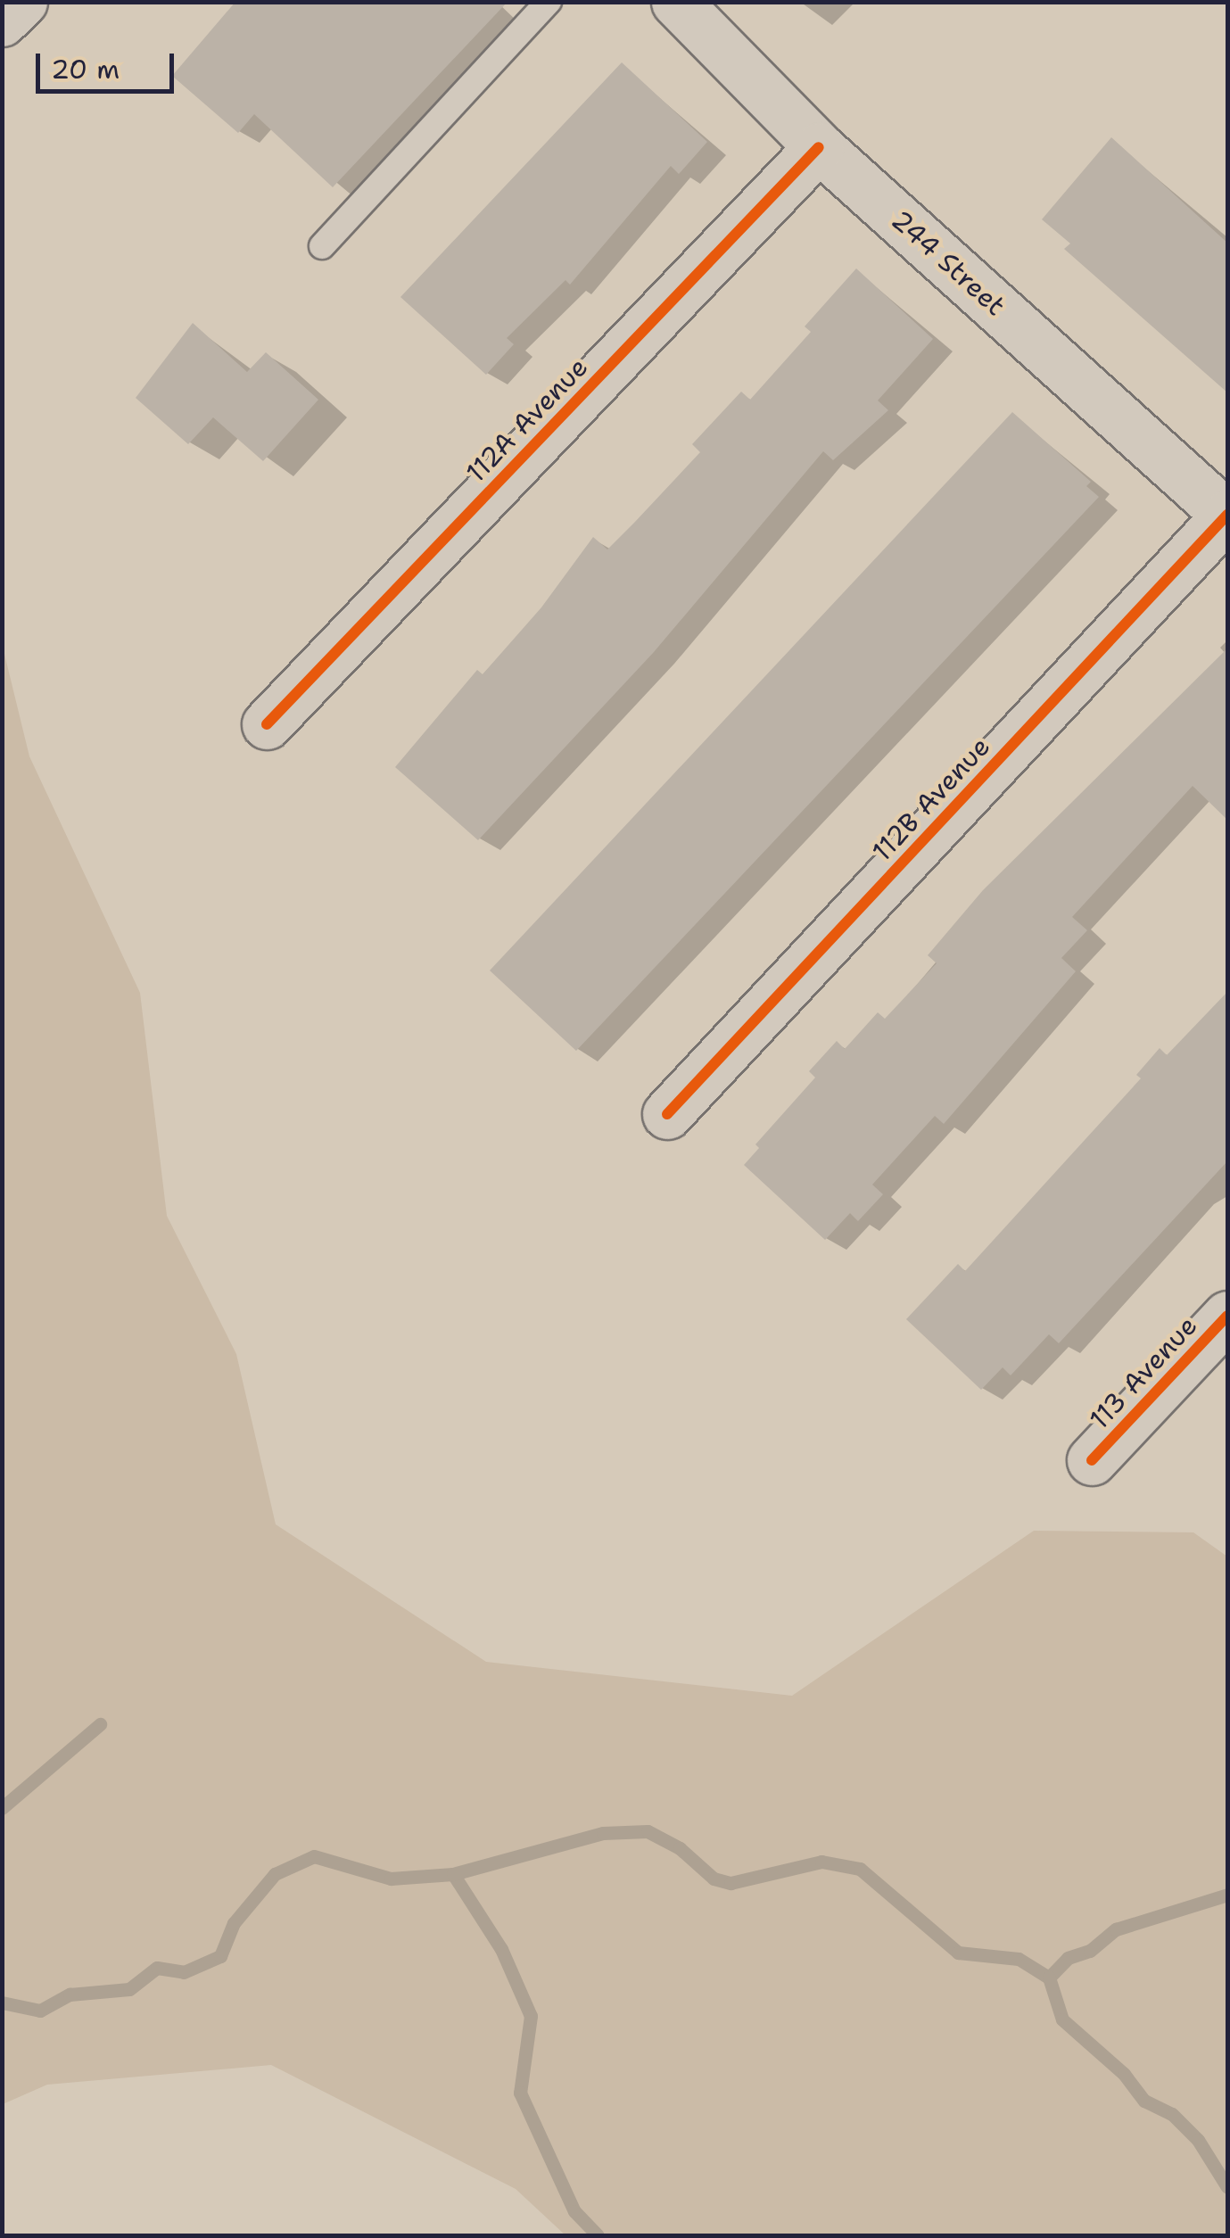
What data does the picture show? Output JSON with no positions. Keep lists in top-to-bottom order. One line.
{"streets":{"street":["244 Street","112A Avenue","112B Avenue","113 Avenue"]},"crossings":[["244 Street","112A Avenue"],["244 Street","112B Avenue"]],"scale_bar":"20 m"}
